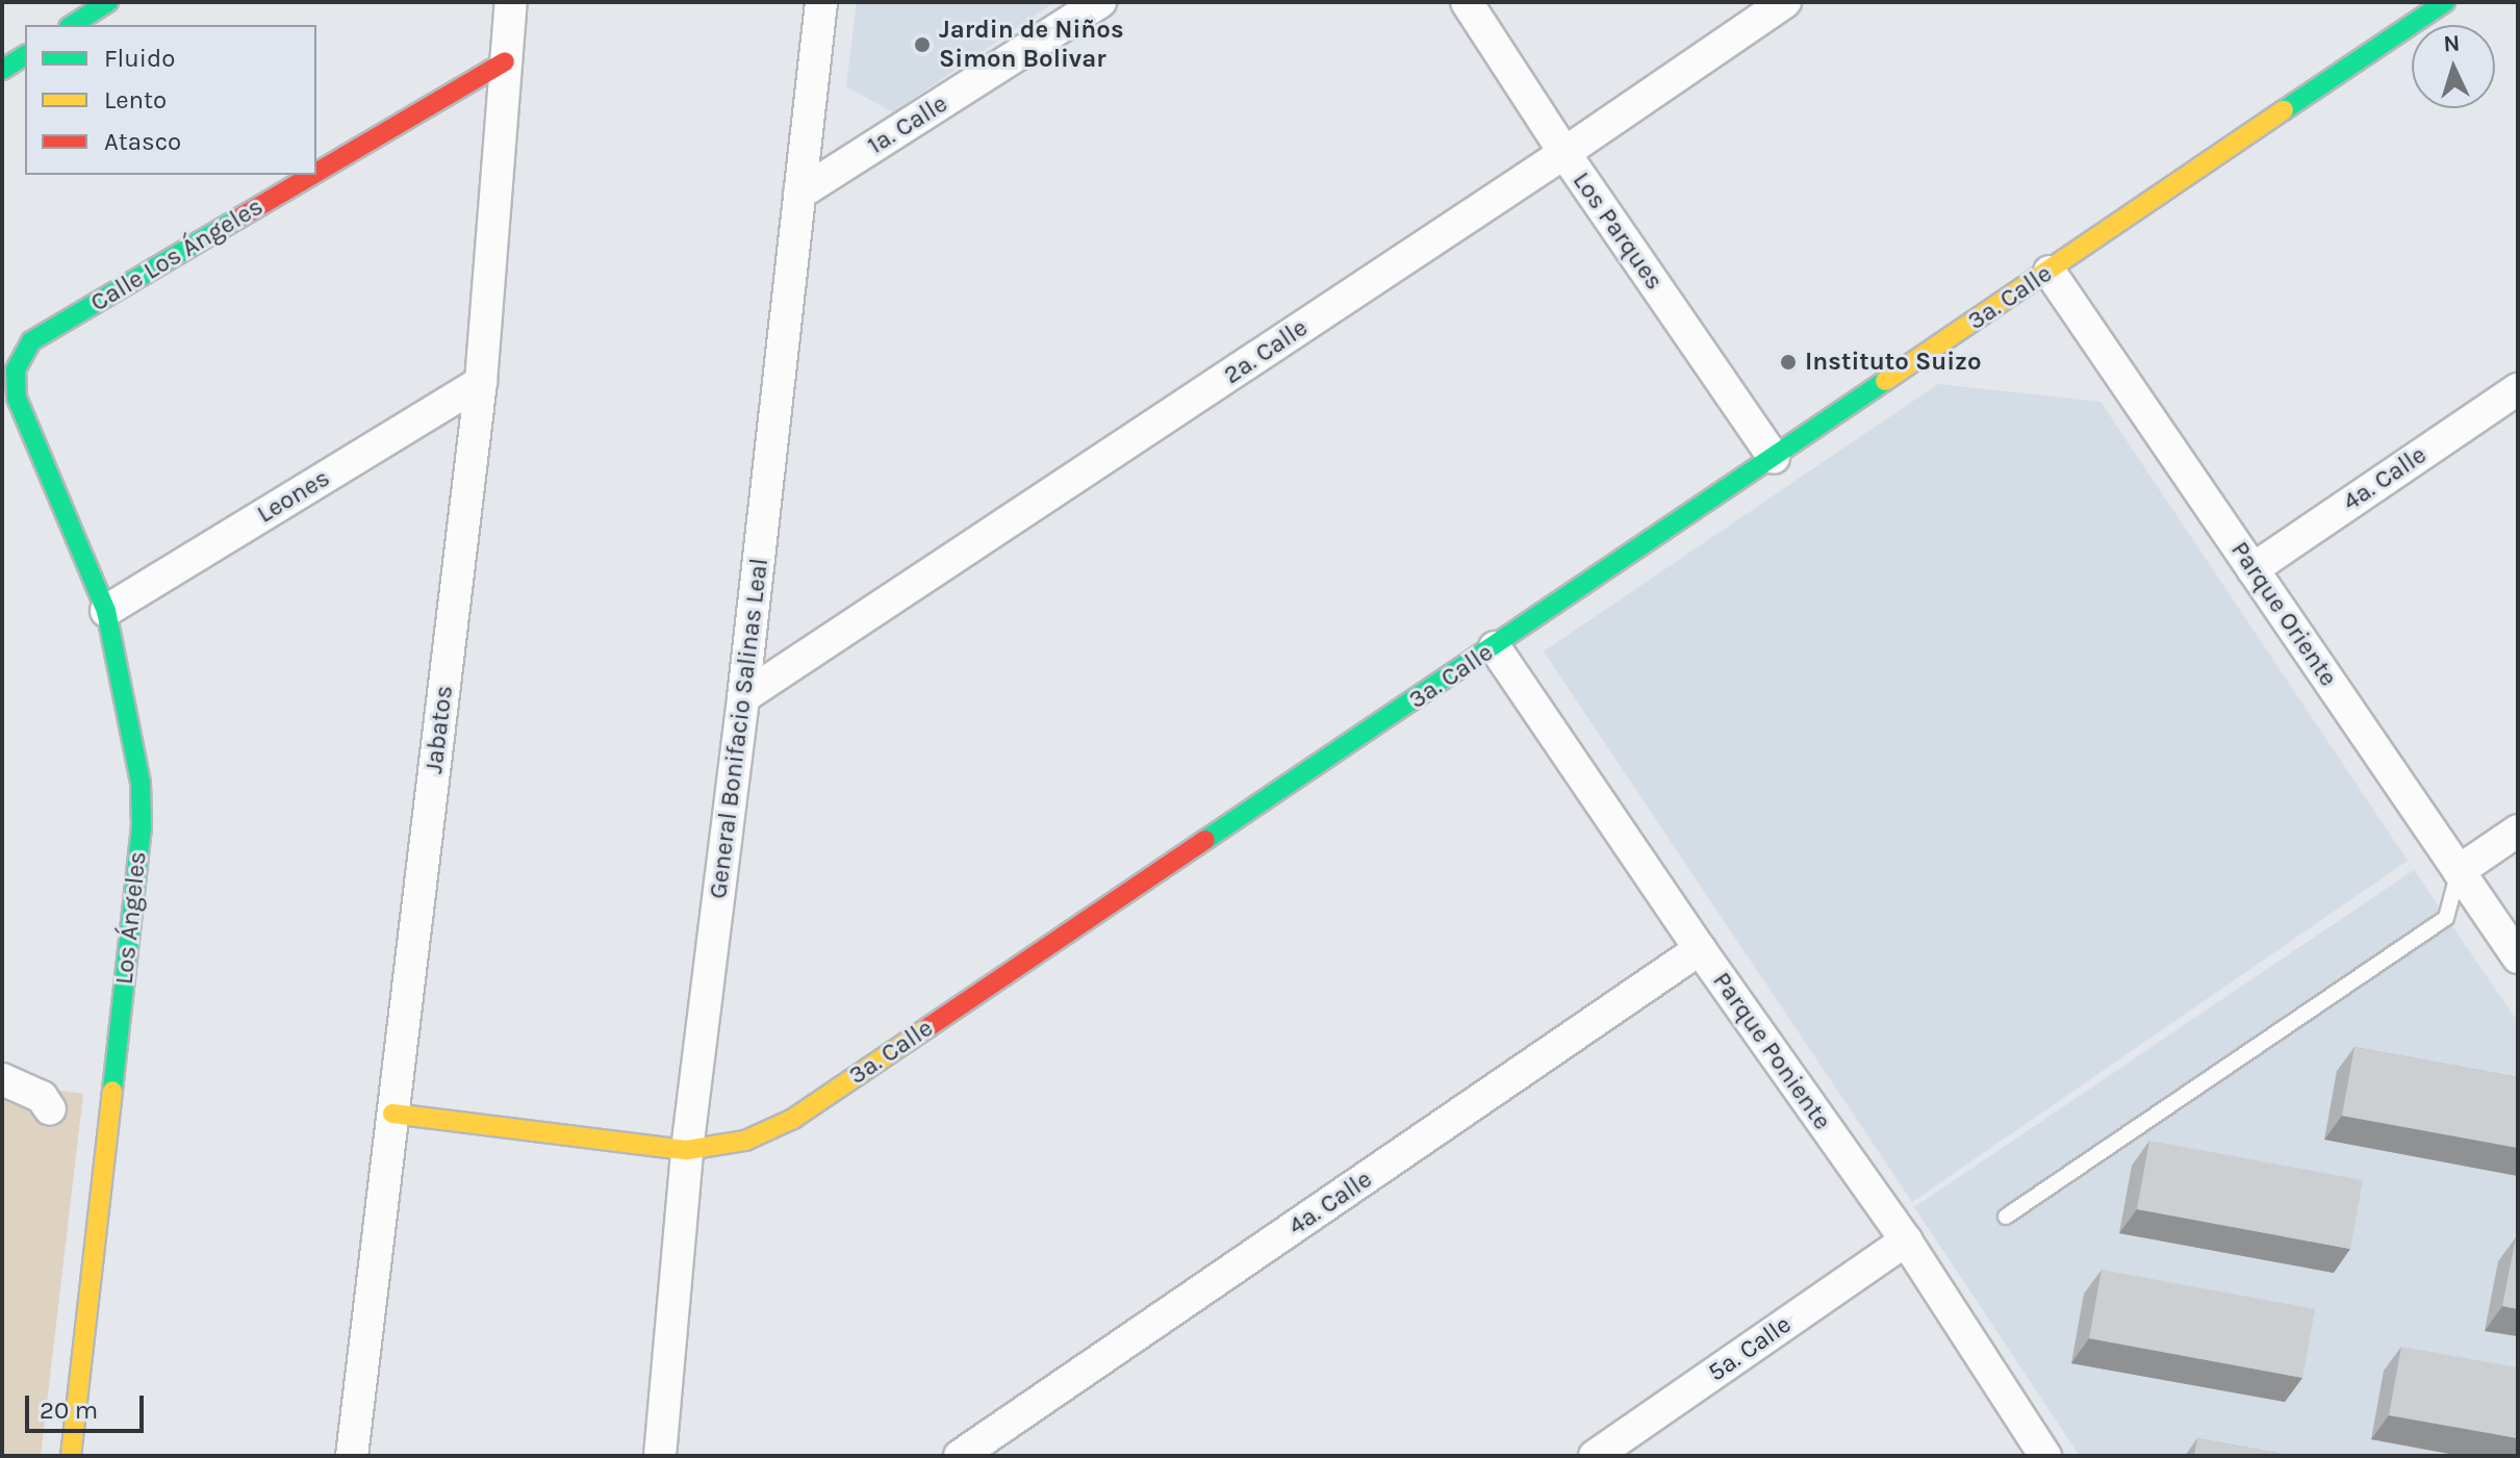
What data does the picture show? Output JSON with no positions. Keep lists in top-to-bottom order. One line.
{"streets":{"street":["1a. Calle","Los Parques","Calle Los Ángeles","3a. Calle","2a. Calle","4a. Calle","Leones","Parque Oriente","General Bonifacio Salinas Leal","Jabatos","Los Ángeles","Parque Poniente","5a. Calle"]},"crossings":[["1a. Calle","General Bonifacio Salinas Leal"],["Los Parques","3a. Calle"],["Los Parques","2a. Calle"],["Calle Los Ángeles","Jabatos"],["Calle Los Ángeles","Los Ángeles"],["3a. Calle","Parque Oriente"],["3a. Calle","General Bonifacio Salinas Leal"],["3a. Calle","Jabatos"],["3a. Calle","Parque Poniente"],["2a. Calle","General Bonifacio Salinas Leal"],["4a. Calle","Parque Oriente"],["4a. Calle","Parque Poniente"],["Leones","Jabatos"],["Leones","Los Ángeles"],["Parque Poniente","5a. Calle"]],"places":["Jardin de Niños Simon Bolivar","Instituto Suizo"],"legend":["Fluido","Lento","Atasco"],"scale_bar":"20 m","north":"top"}
